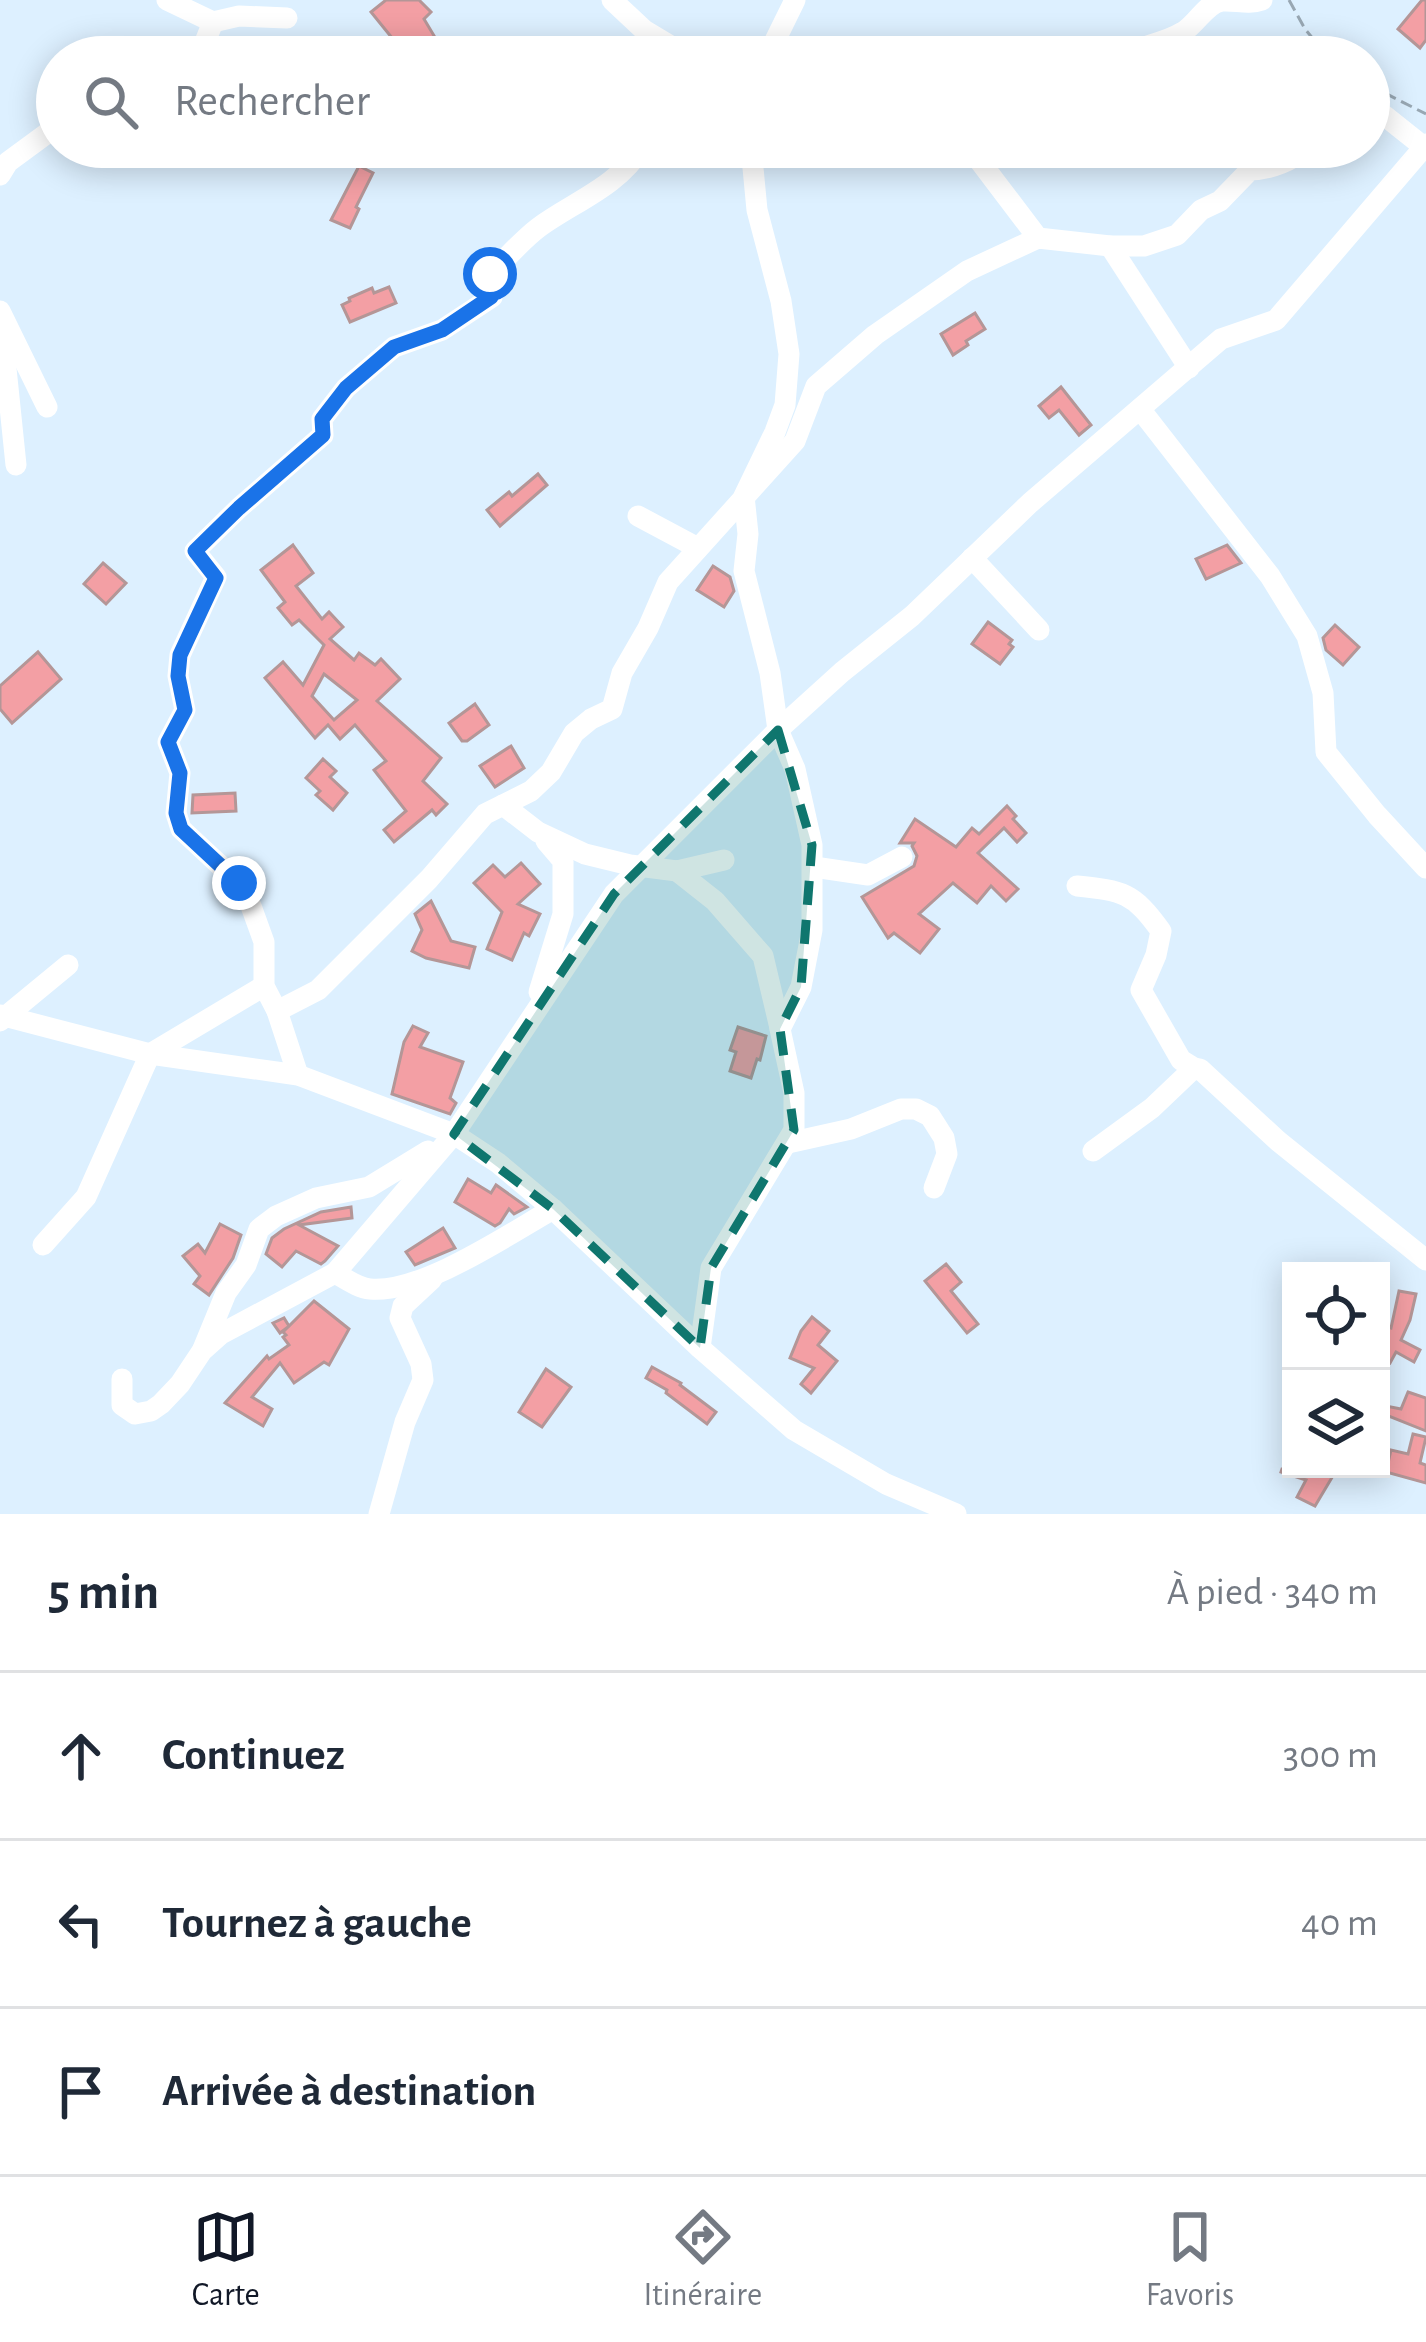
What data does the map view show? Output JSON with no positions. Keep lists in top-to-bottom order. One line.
{"page":{"search":"Rechercher","heading":["5 min","À pied · 340 m"],"list":[["Continuez","300 m"],["Tournez à gauche","40 m"],"Arrivée à destination"],"nav":["Carte","Itinéraire","Favoris"]}}
